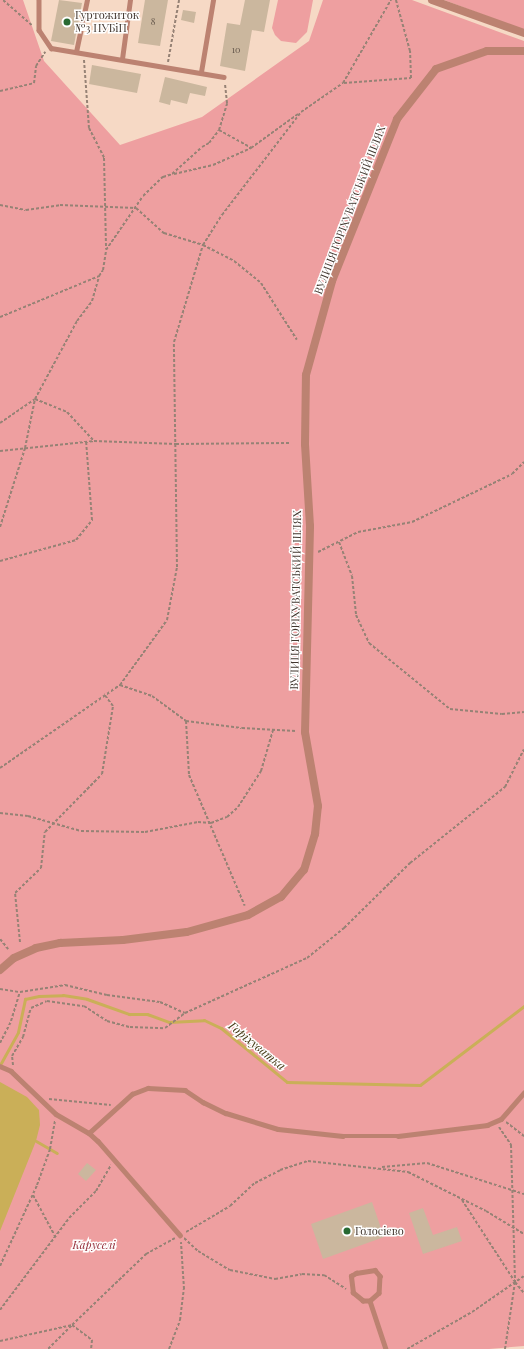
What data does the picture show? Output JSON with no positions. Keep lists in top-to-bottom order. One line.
{"streets":{"street":["ВУЛИЦЯ ГОРІХУВАТСЬКИЙ ШЛЯХ"]},"water":["Горіхуватка"],"parks":["Каруселі"],"places":["Гуртожиток №3 НУБіП","Голосієво"],"house_numbers":["8","10"]}
